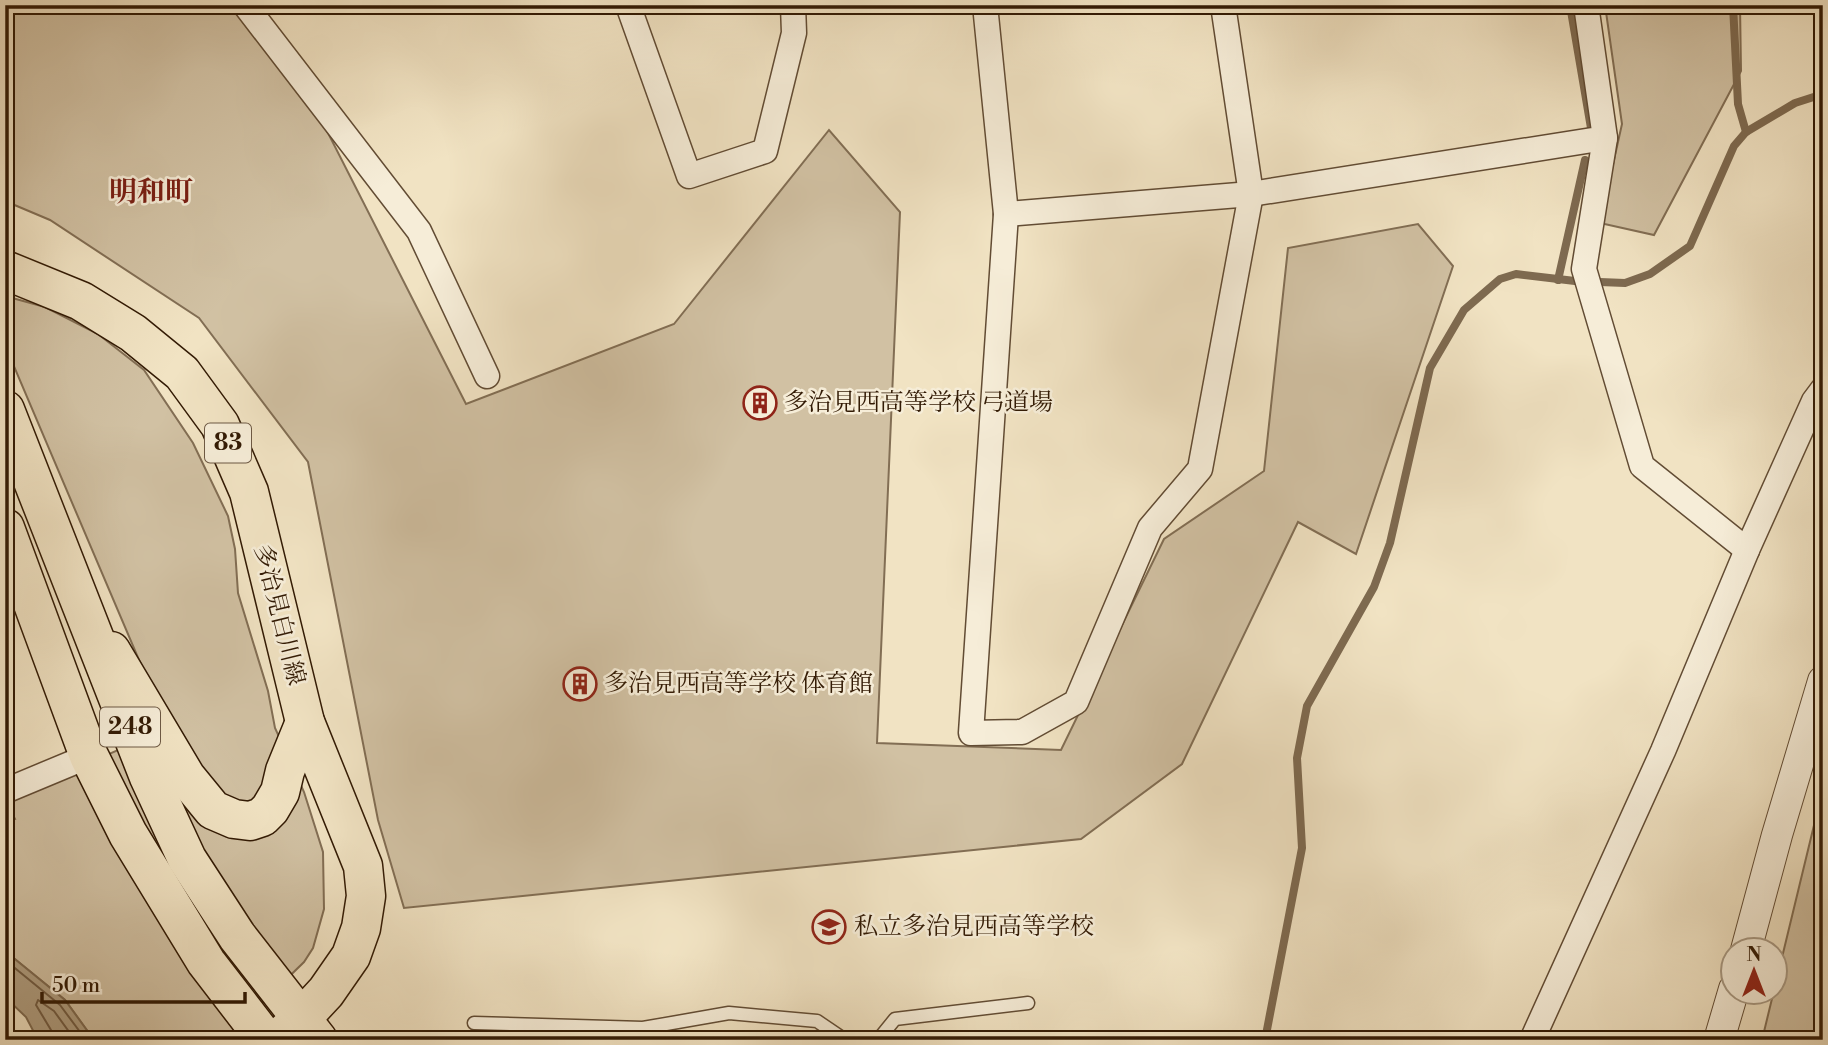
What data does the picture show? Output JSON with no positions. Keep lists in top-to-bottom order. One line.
{"streets":{"main road":["83","多治見白川線","248"]},"crossings":[["多治見白川線","248"]],"districts":["明和町"],"places":{"building":["多治見西高等学校 弓道場","多治見西高等学校 体育館"],"school or university":["私立多治見西高等学校"]},"scale_bar":"50 m","north":"top"}
